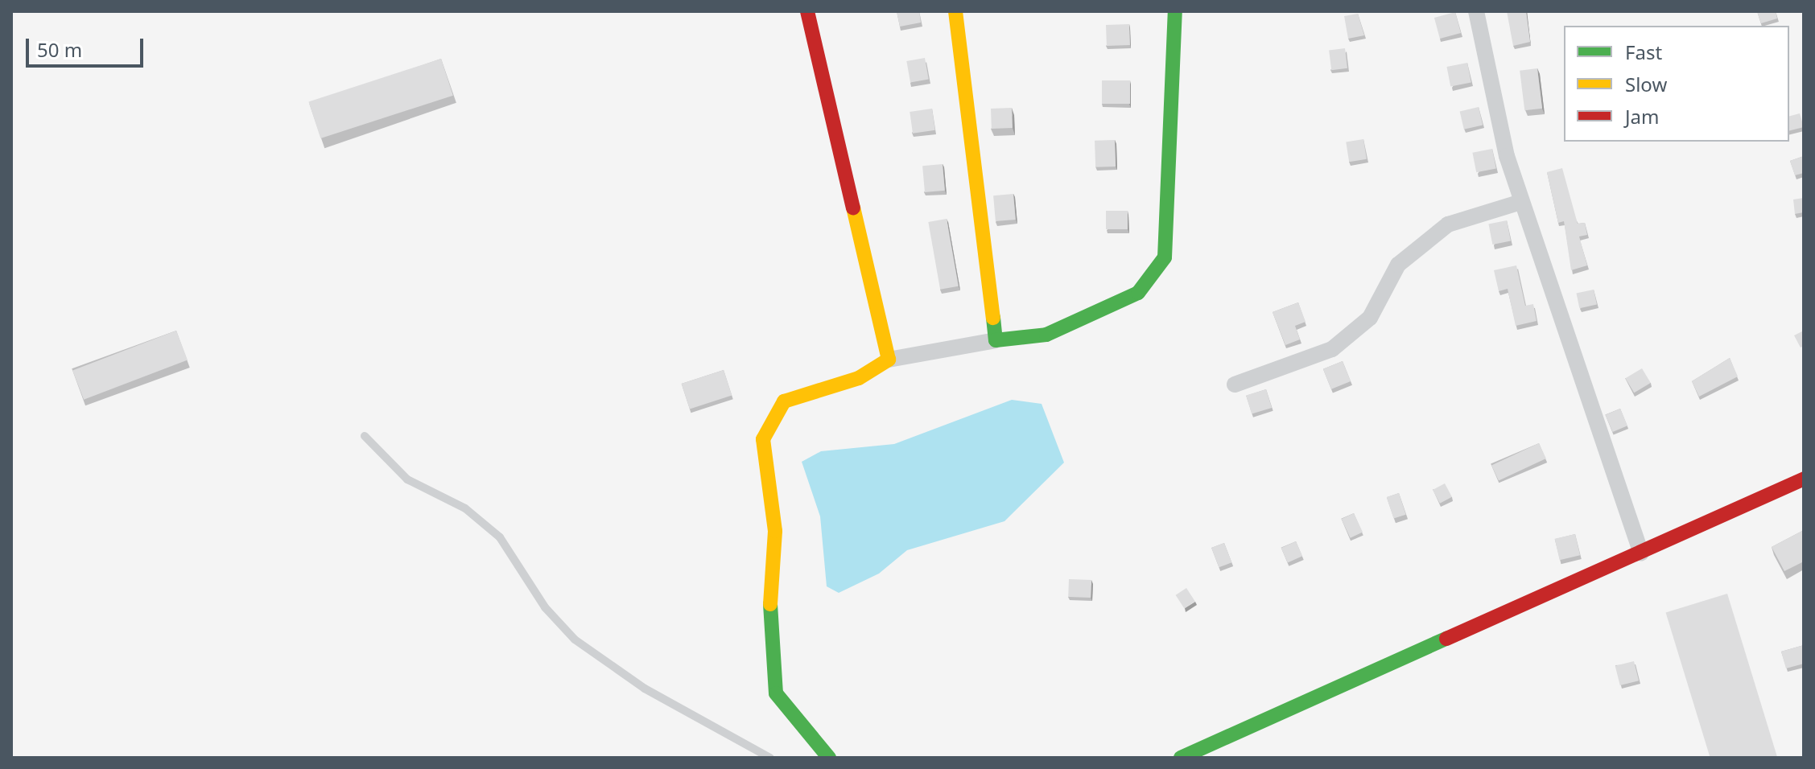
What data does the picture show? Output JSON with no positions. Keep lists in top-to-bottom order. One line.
{"legend":["Fast","Slow","Jam"],"scale_bar":"50 m"}
